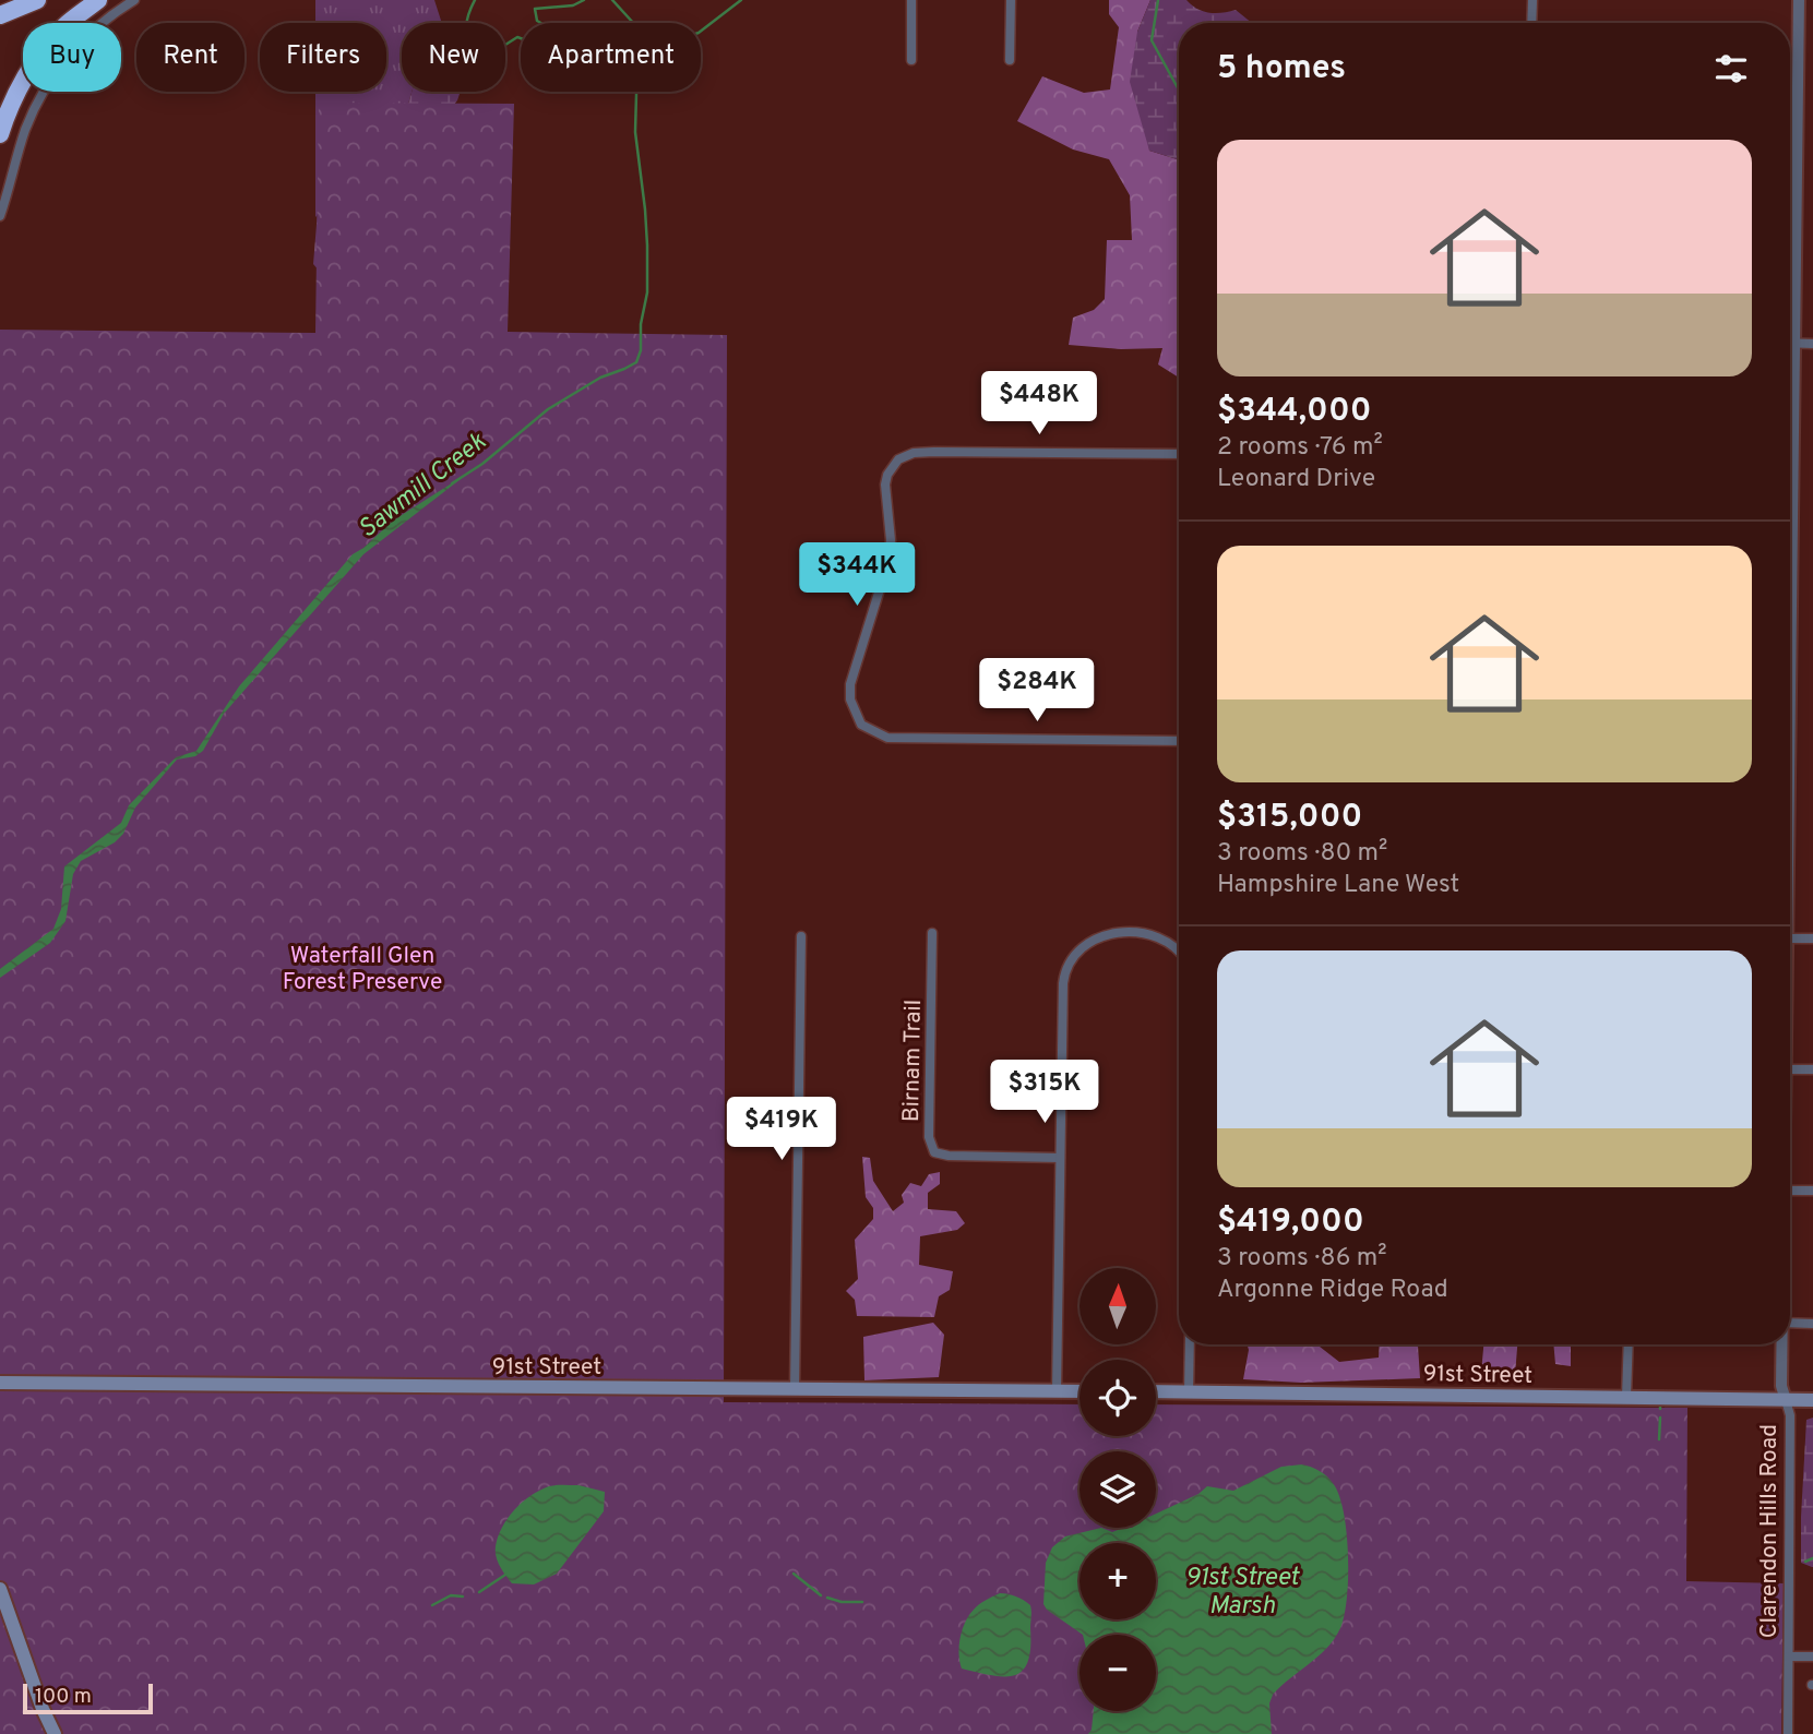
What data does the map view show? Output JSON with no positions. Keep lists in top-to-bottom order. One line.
{"streets":{"main road":["91st Street"],"street":["Birnam Trail","Clarendon Hills Road"]},"crossings":[["91st Street","Clarendon Hills Road"]],"water":["Sawmill Creek","91st Street Marsh"],"parks":["Waterfall Glen Forest Preserve"],"scale_bar":"100 m","north":"top","page":{"chip":["Buy","Rent","Filters","New","Apartment"],"heading":"5 homes","list":[{"name":"$344,000","note":"2 rooms · 76 m² · Leonard Drive"},{"name":"$315,000","note":"3 rooms · 80 m² · Hampshire Lane West"},{"name":"$419,000","note":"3 rooms · 86 m² · Argonne Ridge Road"}],"price":["$448K","$344K","$284K","$315K","$419K"],"map_buttons":["+","−"],"scale":"100 m"}}
